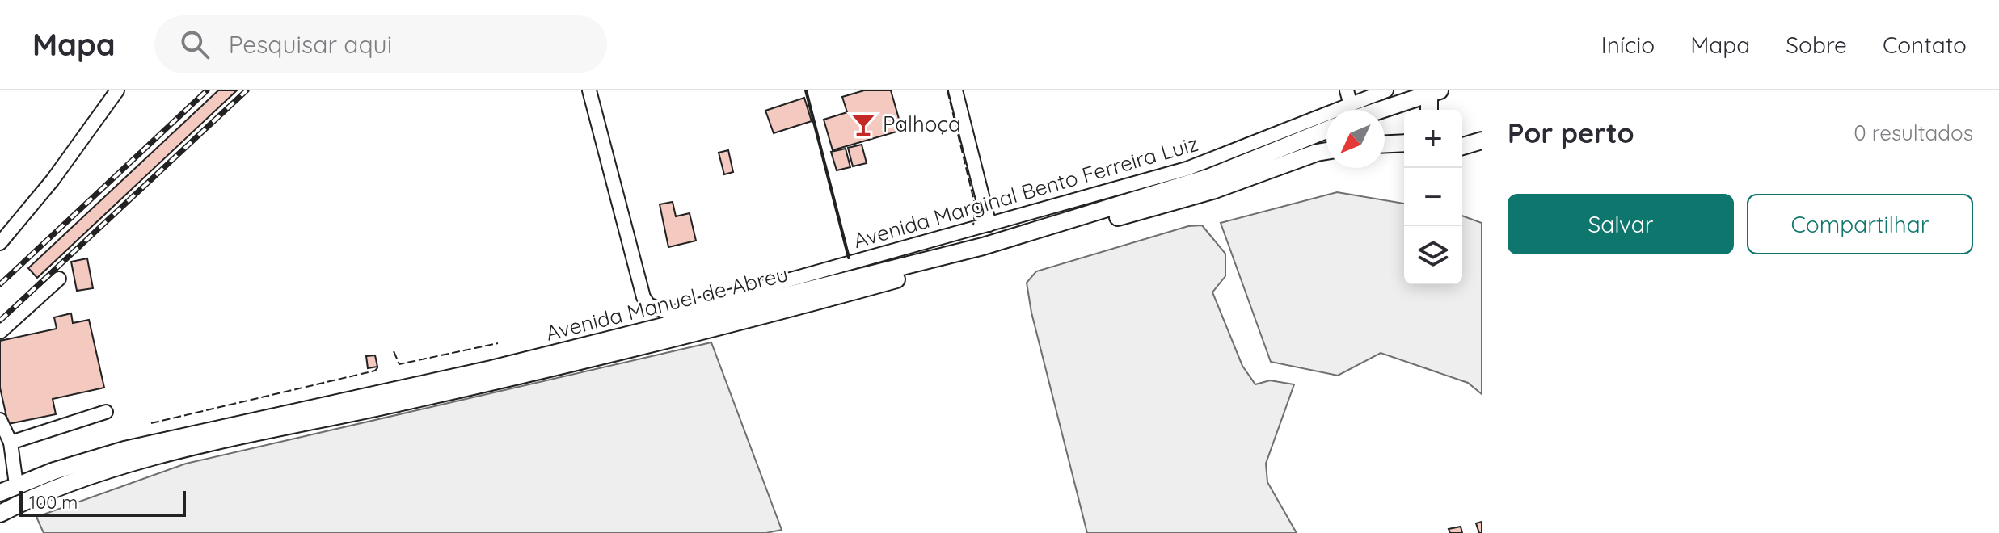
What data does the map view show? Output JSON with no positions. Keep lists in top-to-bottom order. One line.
{"streets":{"main road":["Avenida Manuel de Abreu"],"street":["Avenida Marginal Bento Ferreira Luiz"]},"places":{"bar":["Palhoça"]},"scale_bar":"100 m","north":"bottom left","page":{"header":"Mapa","search":"Pesquisar aqui","nav":["Início","Mapa","Sobre","Contato"],"heading":["Por perto","0 resultados"],"map_buttons":["+","−"],"buttons":["Salvar","Compartilhar"],"scale":"100 m"}}
